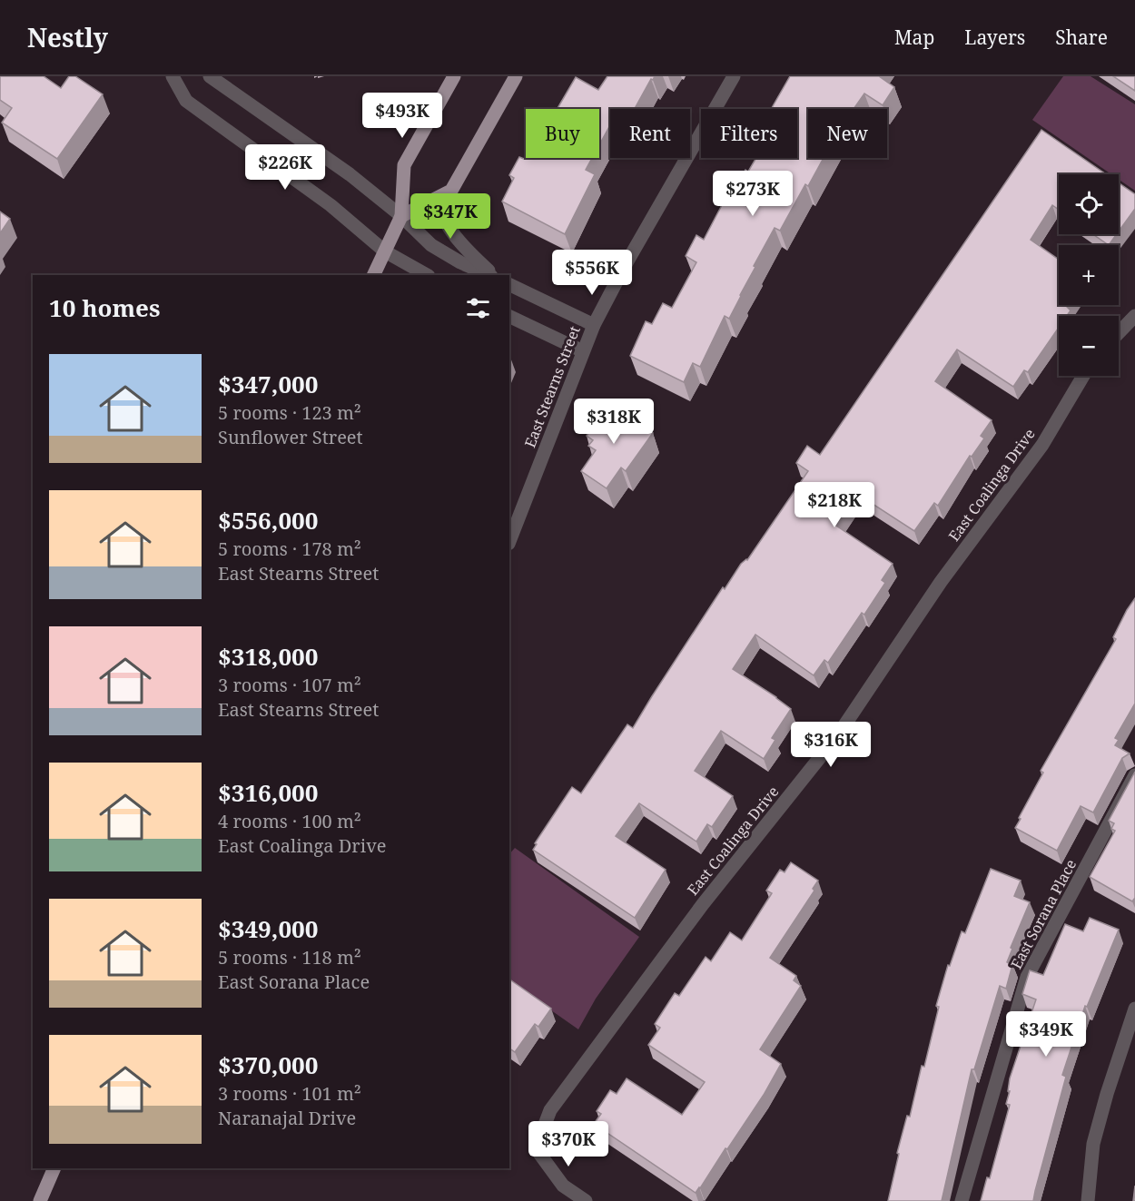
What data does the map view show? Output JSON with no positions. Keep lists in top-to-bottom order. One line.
{"streets":{"street":["East Stearns Street","East Coalinga Drive","East Sorana Place"]},"page":{"header":"Nestly","nav":["Map","Layers","Share"],"price":["$493K","$226K","$273K","$347K","$556K","$318K","$218K","$316K","$349K","$370K"],"chip":["Buy","Rent","Filters","New"],"map_buttons":["+","−"],"heading":"10 homes","list":[{"name":"$347,000","note":"5 rooms · 123 m² · Sunflower Street"},{"name":"$556,000","note":"5 rooms · 178 m² · East Stearns Street"},{"name":"$318,000","note":"3 rooms · 107 m² · East Stearns Street"},{"name":"$316,000","note":"4 rooms · 100 m² · East Coalinga Drive"},{"name":"$349,000","note":"5 rooms · 118 m² · East Sorana Place"},{"name":"$370,000","note":"3 rooms · 101 m² · Naranajal Drive"}]}}
